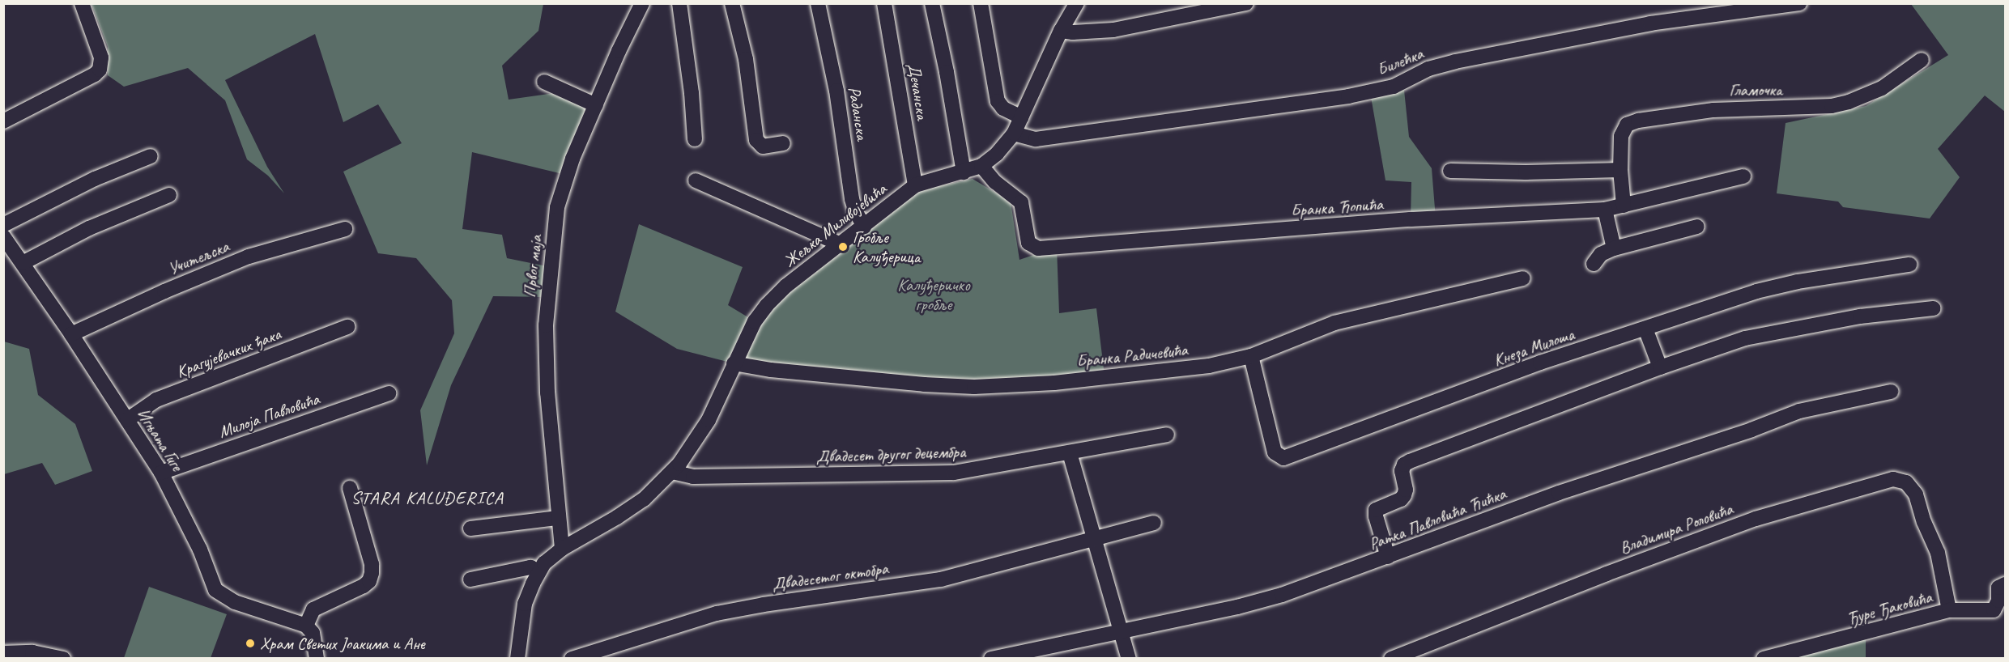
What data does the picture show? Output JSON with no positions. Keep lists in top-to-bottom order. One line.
{"streets":{"street":["Билећка","Гламочка","Дечанска","Раданска","Бранка Ћопића","Жељка Миливојевића","Учитељска","Првог маја","Кнеза Милоша","Крагујевачких ђака","Бранка Радичевића","Милоја Павловића","Игњата Гиге","Двадесет другог децембра","Ратка Павловића Ћићка","Владимира Роловића","Двадесетог октобра","Ђуре Ђаковића"]},"crossings":[["Билећка","Жељка Миливојевића"],["Гламочка","Бранка Ћопића"],["Дечанска","Жељка Миливојевића"],["Раданска","Жељка Миливојевића"],["Бранка Ћопића","Жељка Миливојевића"],["Жељка Миливојевића","Првог маја"],["Жељка Миливојевића","Бранка Радичевића"],["Жељка Миливојевића","Двадесет другог децембра"],["Учитељска","Игњата Гиге"],["Кнеза Милоша","Бранка Радичевића"],["Крагујевачких ђака","Игњата Гиге"],["Милоја Павловића","Игњата Гиге"],["Владимира Роловића","Ђуре Ђаковића"]],"districts":["STARA KALUĐERICA"],"parks":["Калуђеричко гробље"],"places":["Гробље Калуђерица","Храм Светих Јоакима и Ане"]}
